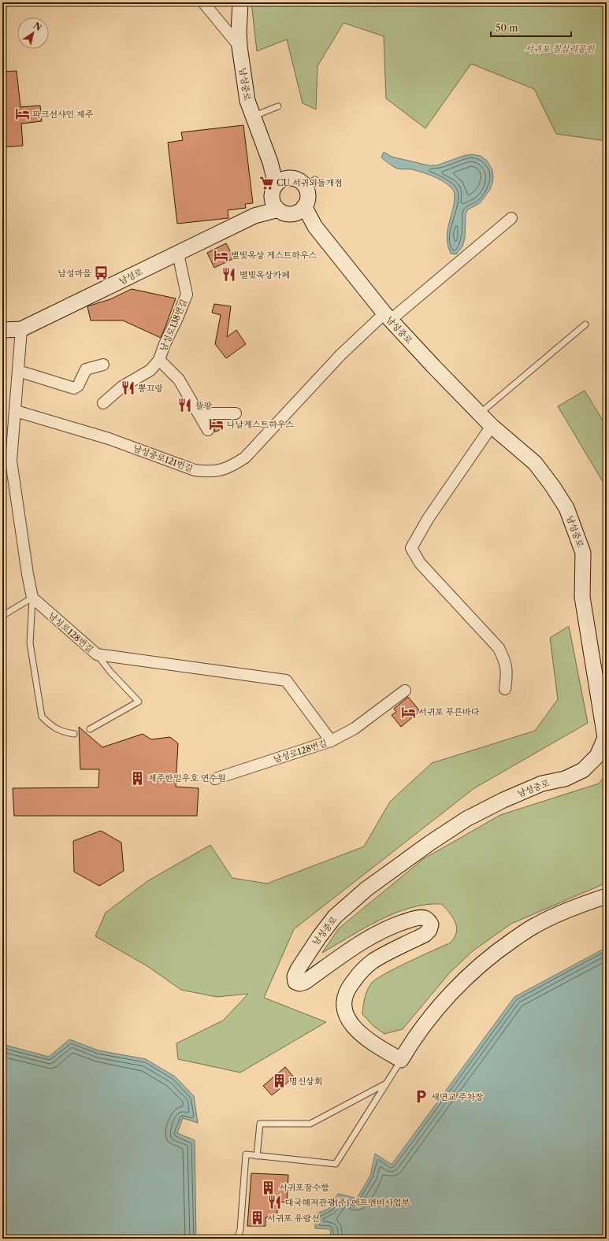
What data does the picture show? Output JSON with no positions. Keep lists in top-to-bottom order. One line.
{"streets":{"street":["남성중로","남성로","남성로138번길","남성중로121번길","남성로128번길"]},"crossings":[["남성중로","남성로"],["남성중로","남성중로121번길"],["남성로","남성로138번길"]],"parks":["서귀포 칠십리공원"],"places":{"hotel":["파크선샤인 제주","별빛옥상 게스트하우스","나날게스트하우스","서귀포 푸른바다"],"supermarket":["CU 서귀외돌개점"],"bus stop":["남성마을"],"restaurant":["별빛옥상카페","뽕끄랑","뜰팡","대국해저관광(주) 에프엔비사업부"],"building":["제주한일우호 연수원","명신상회","서귀포잠수함","서귀포 유람선"],"parking":["새연교 주차장"]},"scale_bar":"50 m","north":"top right"}
